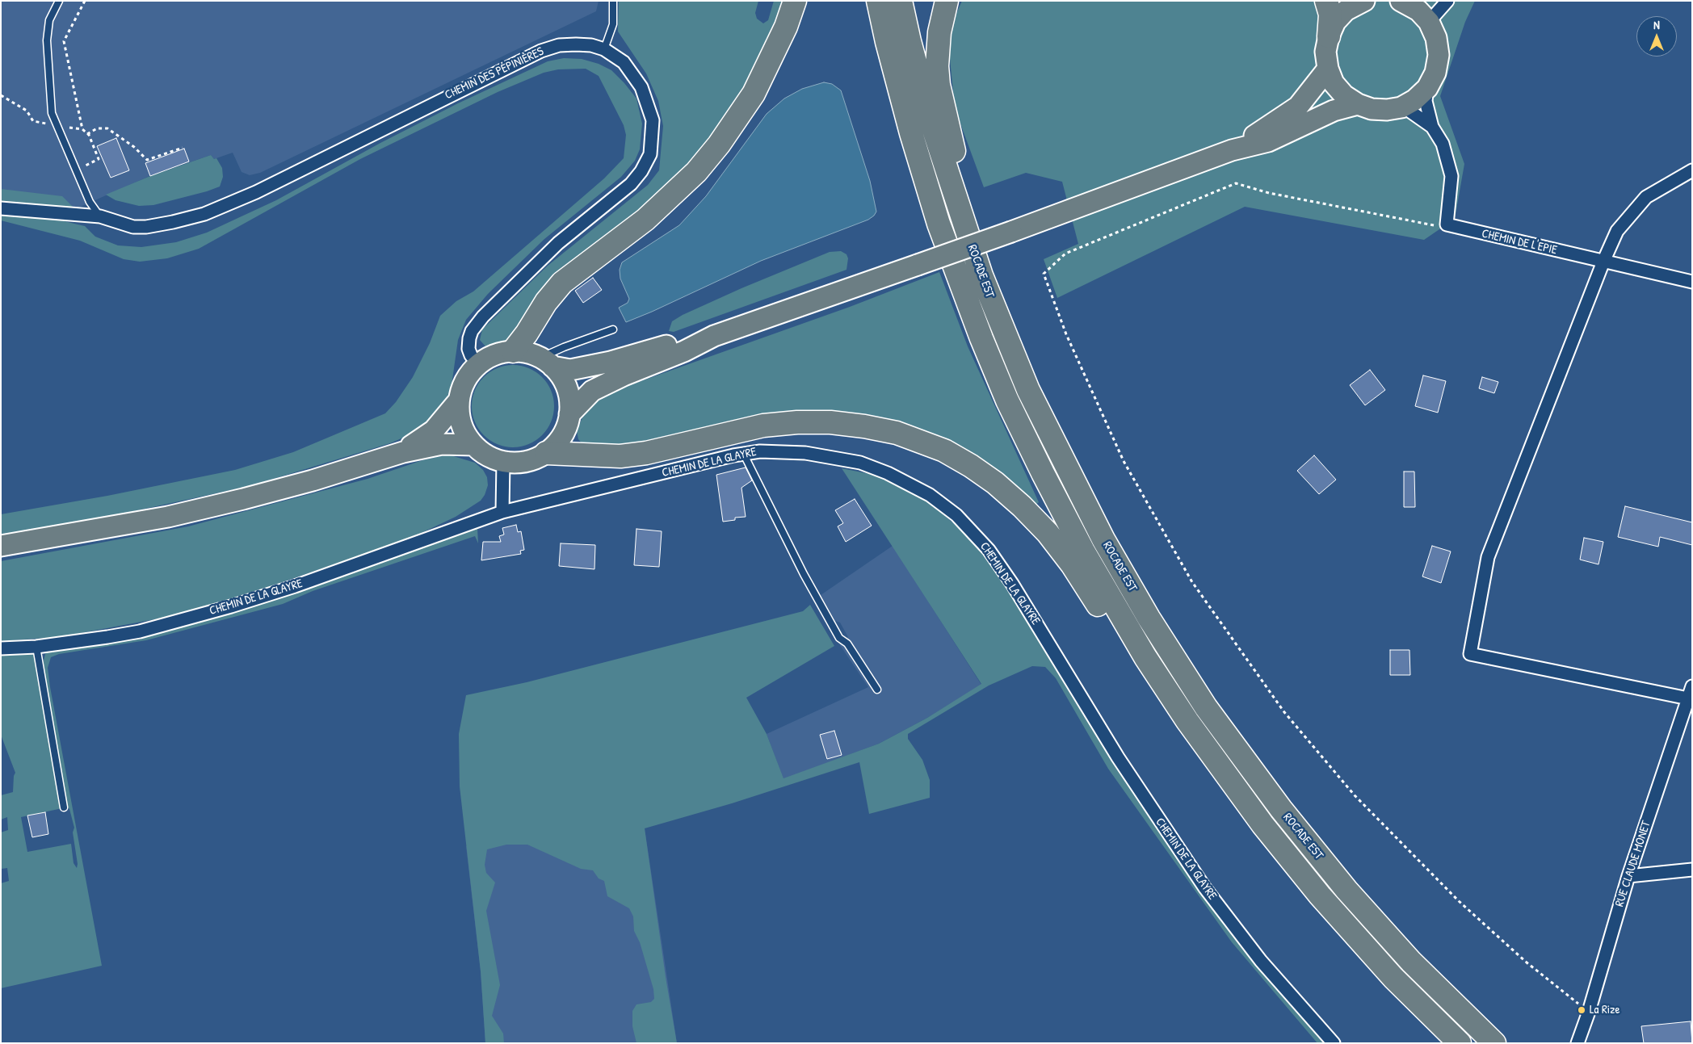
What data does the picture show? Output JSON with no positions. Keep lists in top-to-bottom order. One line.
{"streets":{"highway":["ROCADE EST"],"street":["CHEMIN DES PÉPINIÈRES","CHEMIN DE L'EPIE","CHEMIN DE LA GLAYRE","RUE CLAUDE MONET"]},"places":["La Rize"],"north":"top"}
